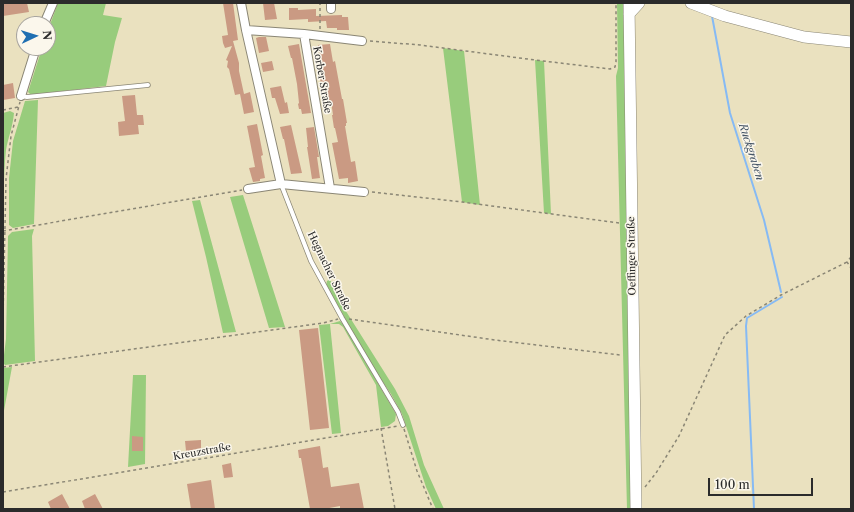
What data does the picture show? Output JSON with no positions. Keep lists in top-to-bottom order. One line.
{"streets":{"main road":["Oeffinger Straße"],"street":["Korber Straße","Hegnacher Straße"],"path":["Kreuzstraße"]},"crossings":[["Korber Straße","Hegnacher Straße"],["Hegnacher Straße","Kreuzstraße"]],"water":["Ruckgraben"],"scale_bar":"100 m","north":"right"}
